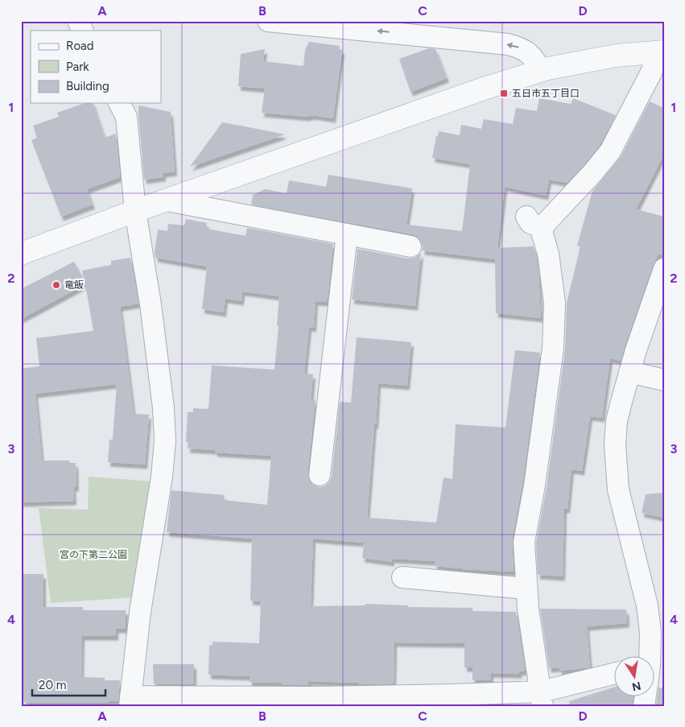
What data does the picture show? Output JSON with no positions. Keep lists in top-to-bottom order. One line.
{"parks":["宮の下第二公園"],"places":{"transit":["五日市五丁目口"],"other":["竜飯"]},"legend":["Road","Park","Building"],"scale_bar":"20 m","north":"bottom","grid":{"columns":["A","B","C","D"],"rows":["1","2","3","4"]}}
